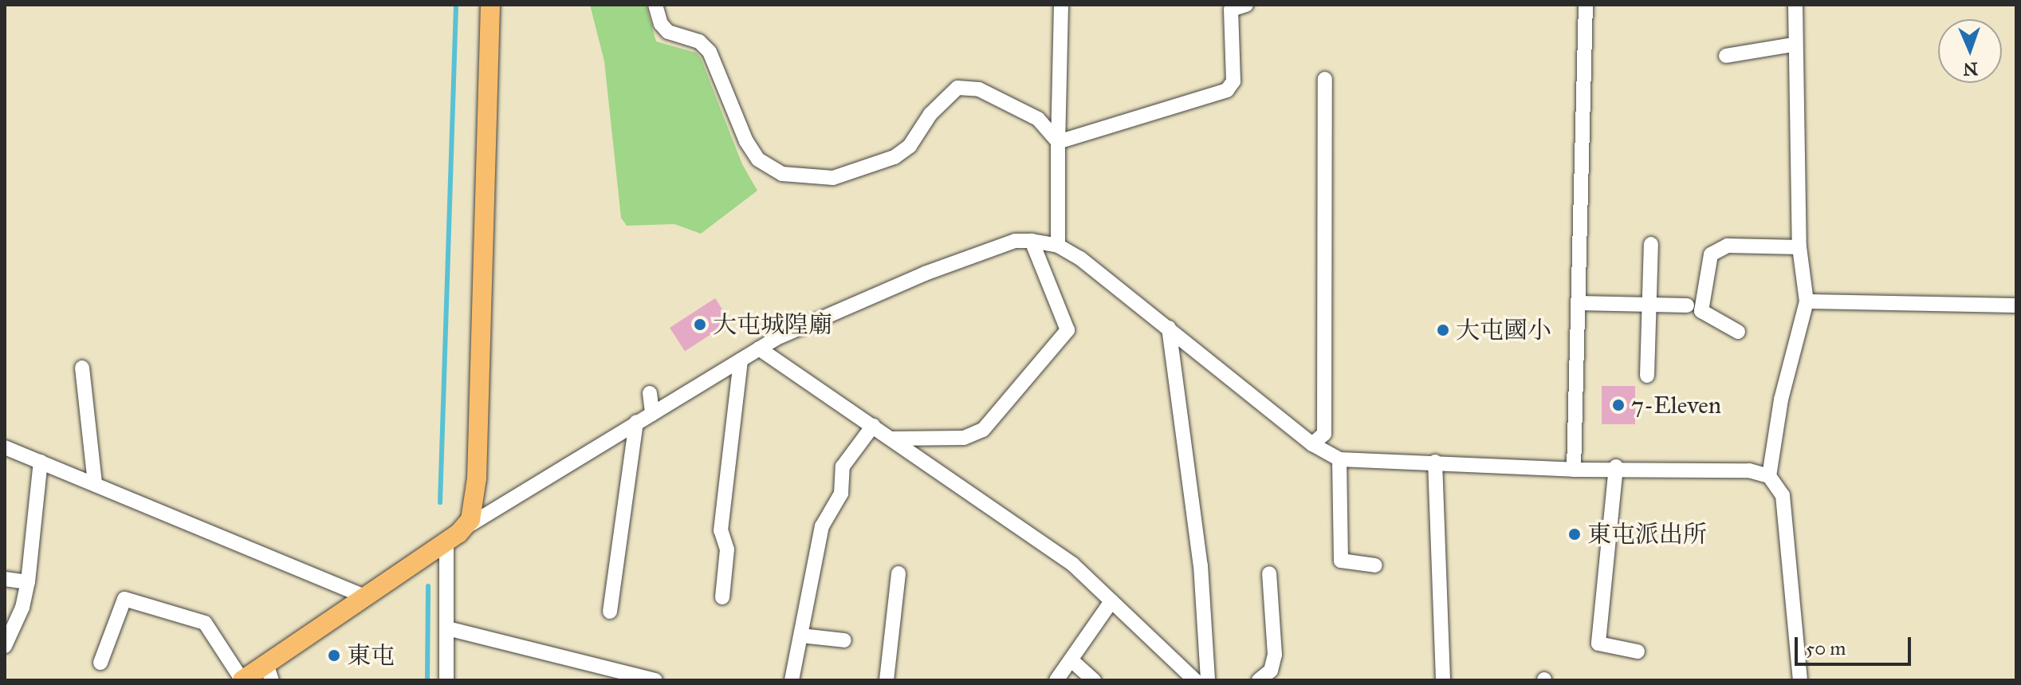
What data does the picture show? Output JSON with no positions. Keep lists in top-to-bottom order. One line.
{"places":["大屯城隍廟","大屯國小","7-Eleven","東屯派出所","東屯"],"scale_bar":"50 m","north":"bottom"}
